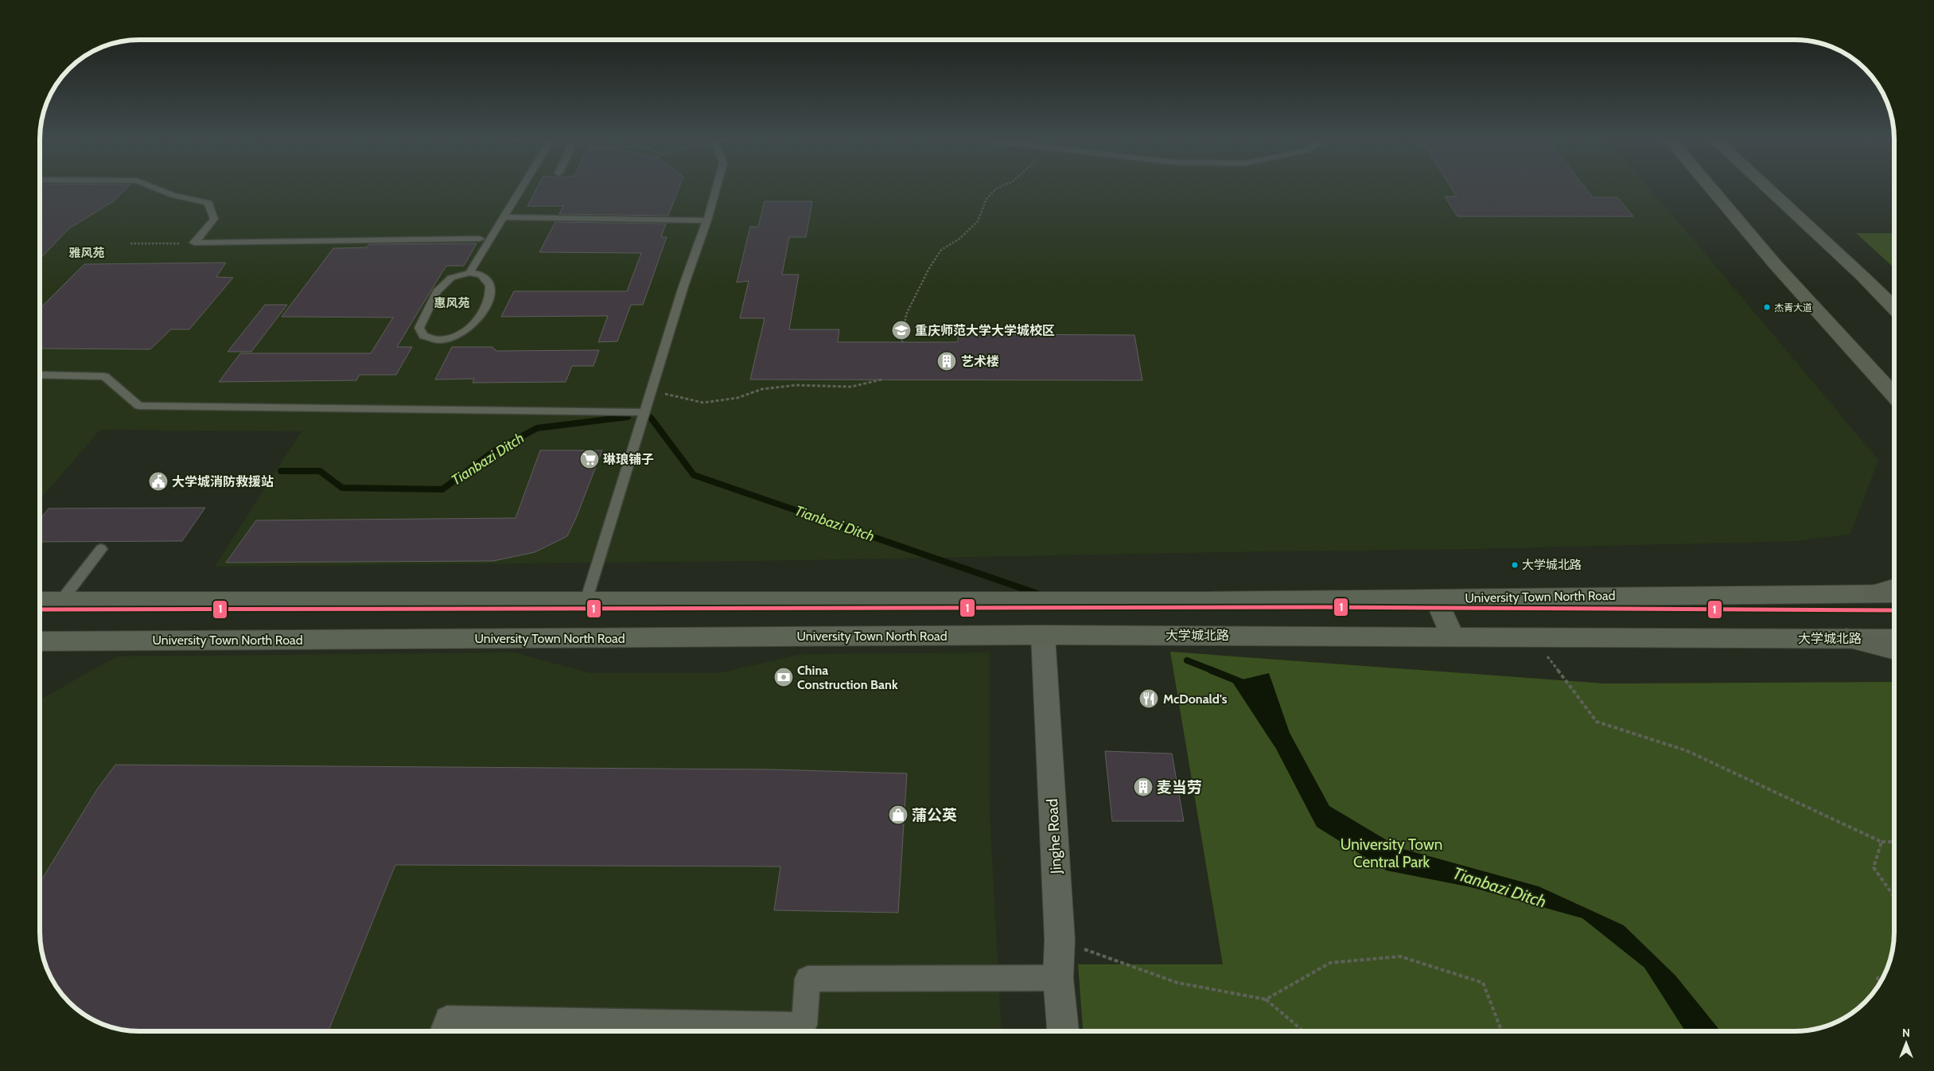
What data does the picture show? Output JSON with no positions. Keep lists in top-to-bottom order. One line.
{"streets":{"main road":["University Town North Road","大学城北路"],"street":["Jinghe Road"]},"crossings":[["University Town North Road","大学城北路"],["University Town North Road","Jinghe Road"],["大学城北路","Jinghe Road"]],"districts":["雅风苑","惠风苑"],"water":["Tianbazi Ditch"],"parks":["University Town Central Park"],"places":{"other":["杰青大道","大学城北路"],"school or university":["重庆师范大学大学城校区"],"building":["艺术楼","麦当劳"],"supermarket":["琳琅铺子"],"public building":["大学城消防救援站"],"bank":["China Construction Bank"],"restaurant":["McDonald's"],"shop":["蒲公英"]},"lines":["transit line 1"],"north":"top"}
